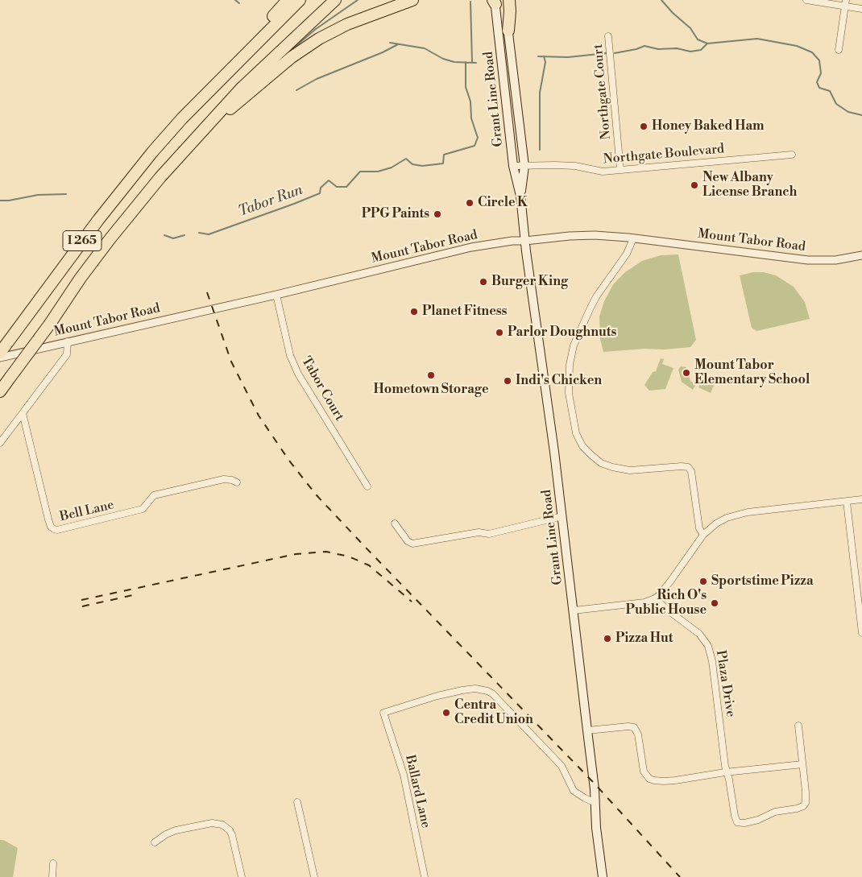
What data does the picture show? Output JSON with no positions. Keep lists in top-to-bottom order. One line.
{"streets":{"highway":["I 265"],"main road":["Grant Line Road"],"street":["Northgate Court","Northgate Boulevard","Mount Tabor Road","Tabor Court","Bell Lane","Plaza Drive","Ballard Lane"]},"crossings":[["Northgate Court","Northgate Boulevard"],["Grant Line Road","Northgate Boulevard"],["Grant Line Road","Mount Tabor Road"],["Grant Line Road","Ballard Lane"],["Mount Tabor Road","Tabor Court"]],"water":["Tabor Run"],"places":["Honey Baked Ham","New Albany License Branch","Circle K","PPG Paints","Burger King","Planet Fitness","Parlor Doughnuts","Mount Tabor Elementary School","Hometown Storage","Indi's Chicken","Sportstime Pizza","Rich O's Public House","Pizza Hut","Centra Credit Union"]}
